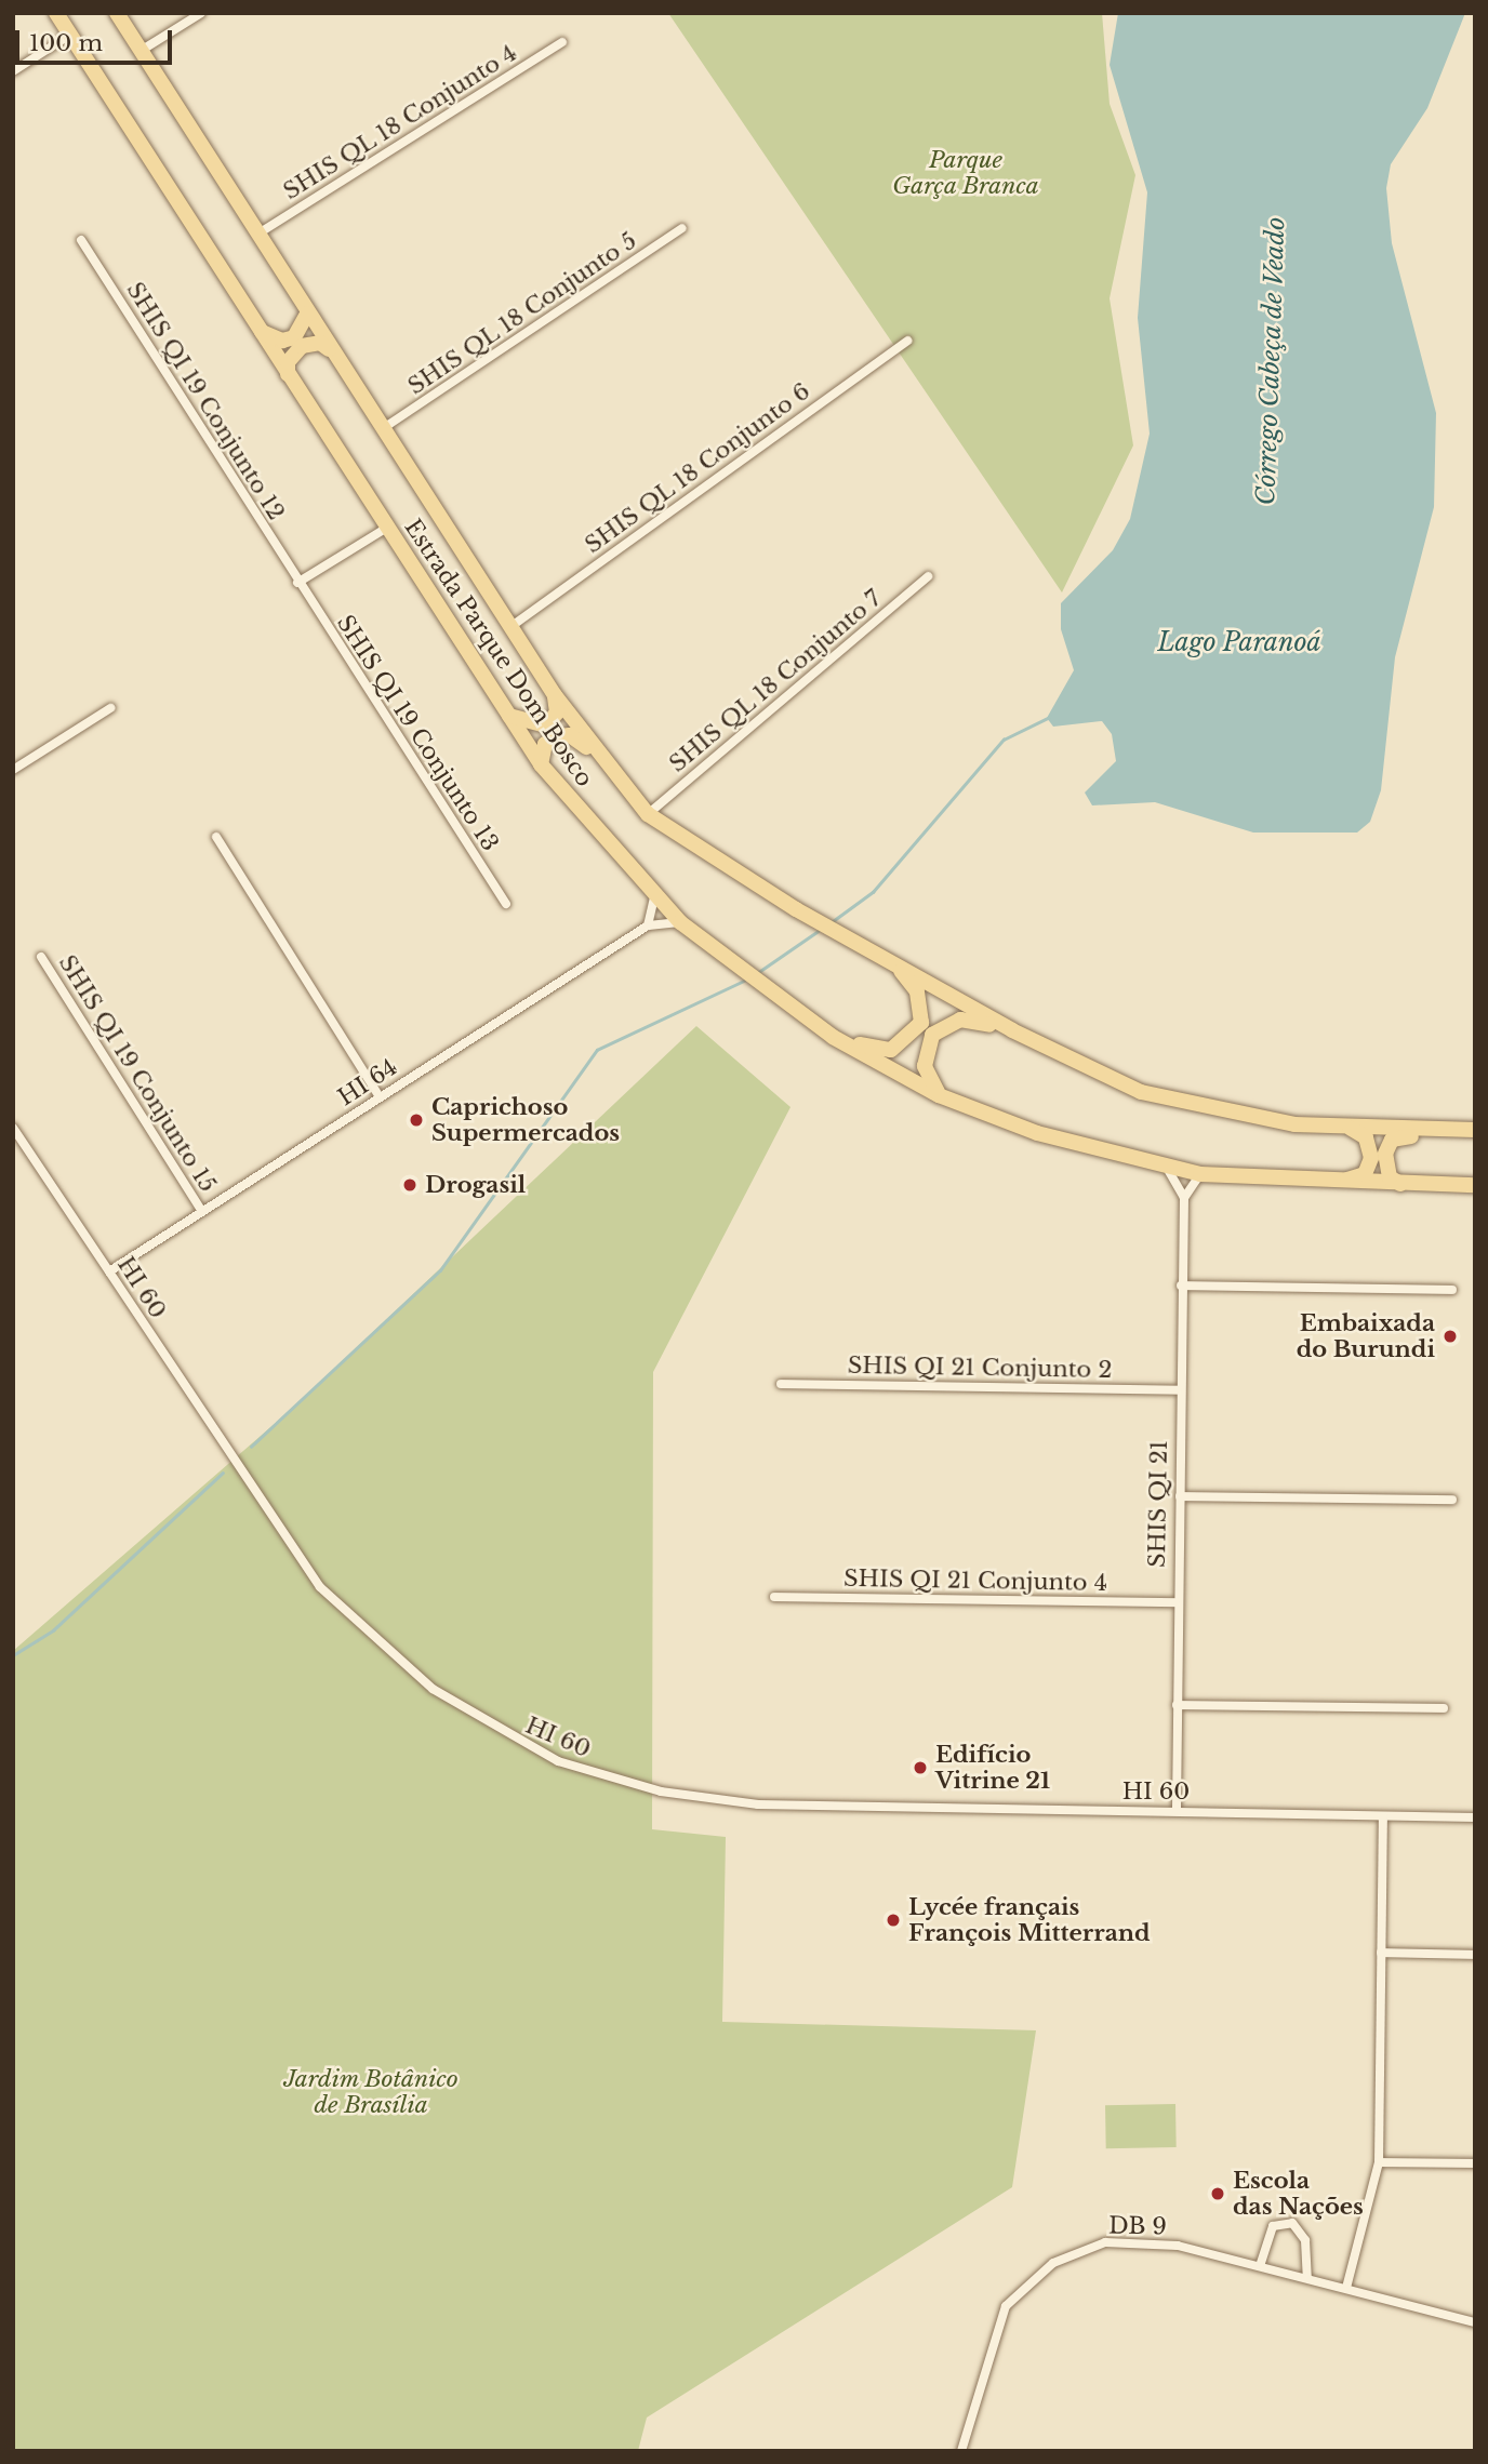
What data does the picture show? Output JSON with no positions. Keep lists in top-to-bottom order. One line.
{"streets":{"main road":["Estrada Parque Dom Bosco"],"street":["SHIS QL 18 Conjunto 4","SHIS QL 18 Conjunto 5","SHIS QI 19 Conjunto 12","SHIS QL 18 Conjunto 6","SHIS QL 18 Conjunto 7","SHIS QI 19 Conjunto 13","SHIS QI 19 Conjunto 15","HI 64","HI 60","SHIS QI 21 Conjunto 2","SHIS QI 21","SHIS QI 21 Conjunto 4","DB 9"]},"crossings":[["SHIS QL 18 Conjunto 4","Estrada Parque Dom Bosco"],["SHIS QL 18 Conjunto 5","Estrada Parque Dom Bosco"],["SHIS QI 19 Conjunto 12","SHIS QI 19 Conjunto 13"],["SHIS QL 18 Conjunto 6","Estrada Parque Dom Bosco"],["Estrada Parque Dom Bosco","SHIS QL 18 Conjunto 7"],["Estrada Parque Dom Bosco","HI 64"],["SHIS QI 19 Conjunto 15","HI 64"],["HI 64","HI 60"],["HI 60","SHIS QI 21"],["SHIS QI 21 Conjunto 2","SHIS QI 21"],["SHIS QI 21","SHIS QI 21 Conjunto 4"]],"water":["Córrego Cabeça de Veado","Lago Paranoá"],"parks":["Parque Garça Branca","Jardim Botânico de Brasília"],"places":["Caprichoso Supermercados","Drogasil","Embaixada do Burundi","Edifício Vitrine 21","Lycée français François Mitterrand","Escola das Nações"],"scale_bar":"100 m"}
